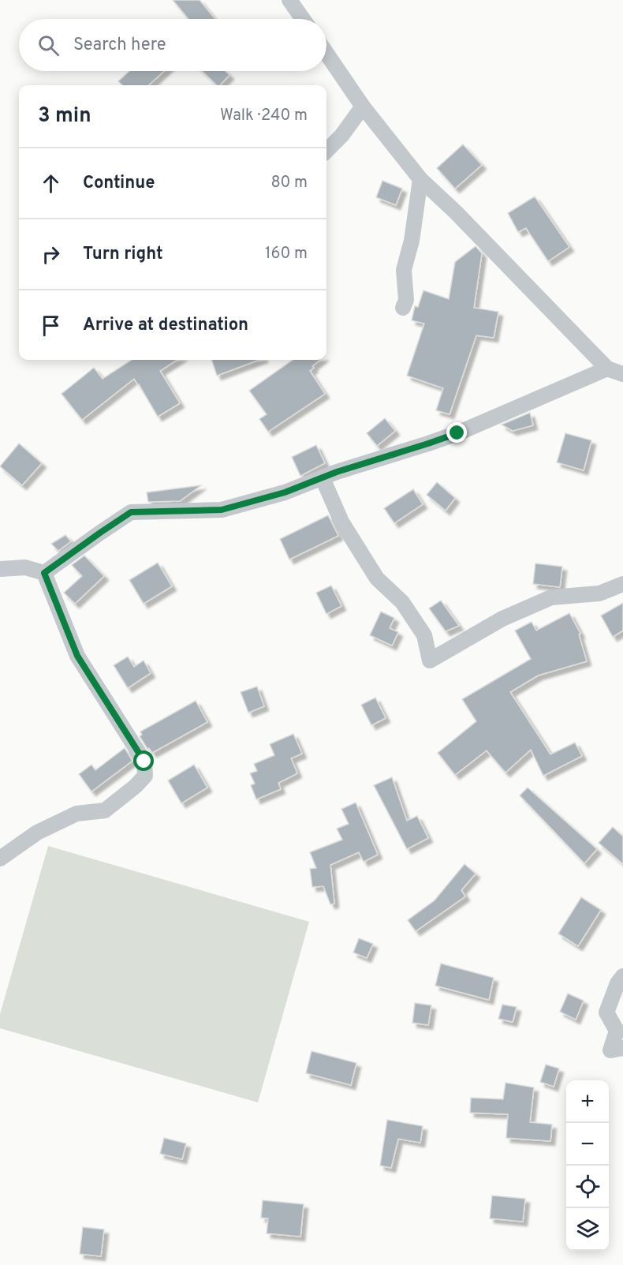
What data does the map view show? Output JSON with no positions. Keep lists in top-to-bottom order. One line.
{"page":{"search":"Search here","heading":["3 min","Walk · 240 m"],"list":[["Continue","80 m"],["Turn right","160 m"],"Arrive at destination"],"map_buttons":["+","−"]}}
